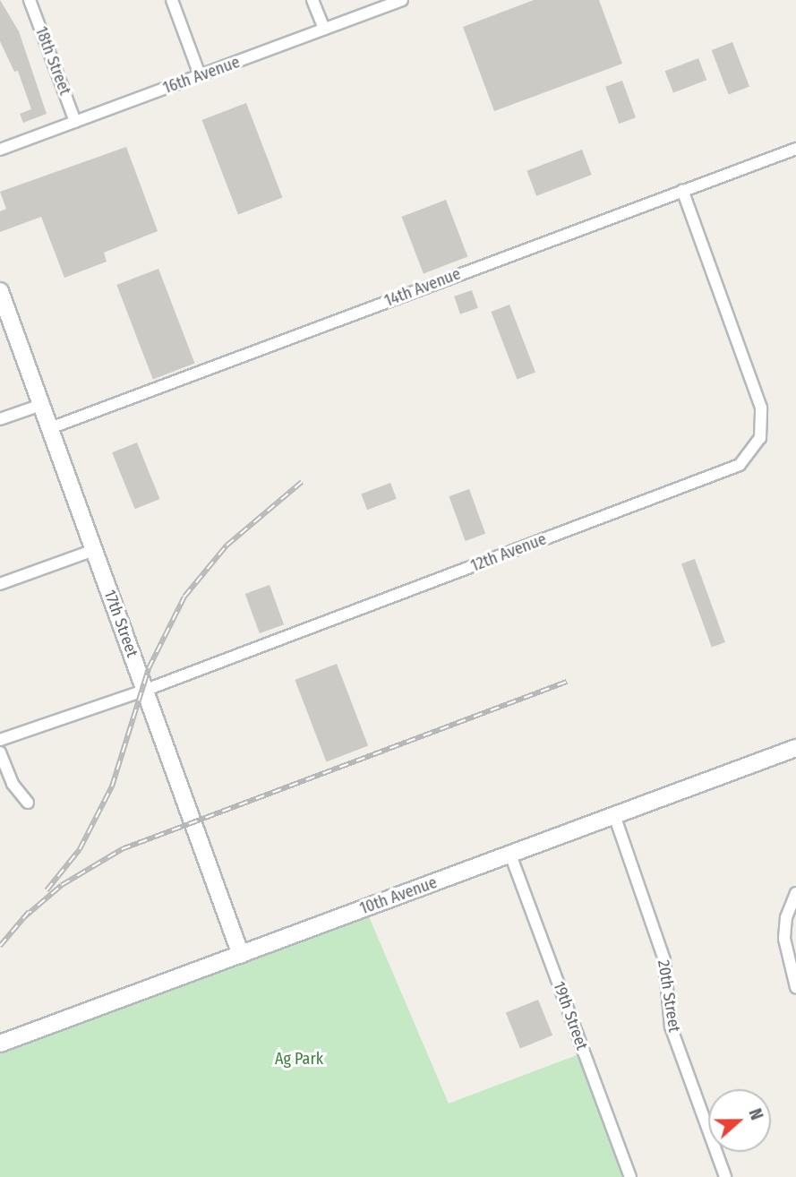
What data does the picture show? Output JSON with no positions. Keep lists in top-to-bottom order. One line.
{"streets":{"main road":["17th Street","10th Avenue"],"street":["18th Street","16th Avenue","14th Avenue","12th Avenue","20th Street","19th Street"]},"crossings":[["18th Street","16th Avenue"],["14th Avenue","12th Avenue"],["14th Avenue","17th Street"],["12th Avenue","17th Street"],["17th Street","10th Avenue"],["10th Avenue","20th Street"],["10th Avenue","19th Street"]],"parks":["Ag Park"],"north":"right"}
